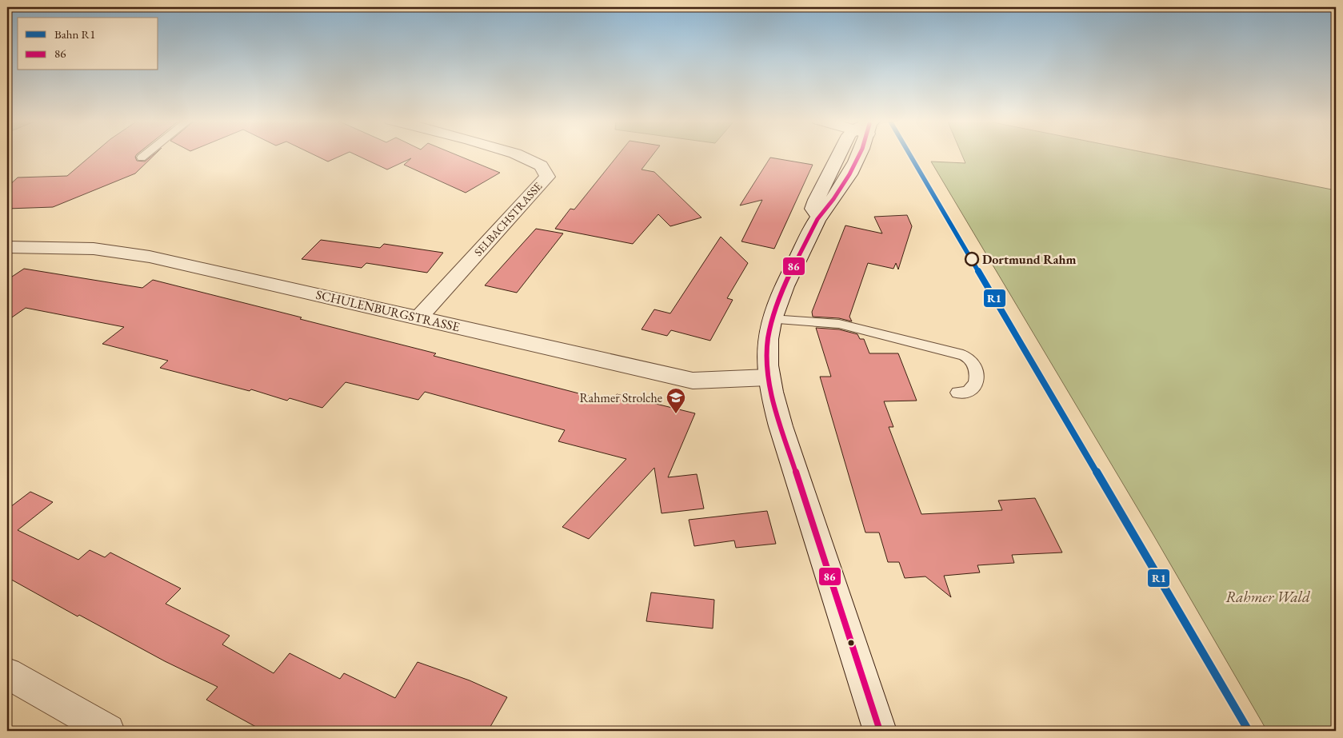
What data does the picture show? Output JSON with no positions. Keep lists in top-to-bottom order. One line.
{"streets":{"street":["SELBACHSTRASSE","SCHULENBURGSTRASSE"]},"crossings":[["SELBACHSTRASSE","SCHULENBURGSTRASSE"]],"parks":["Rahmer Wald"],"places":{"other":["Dortmund Rahm"],"school or university":["Rahmer Strolche"]},"lines":["rail line R1","transit line 86"],"legend":["Bahn R1","86"]}
